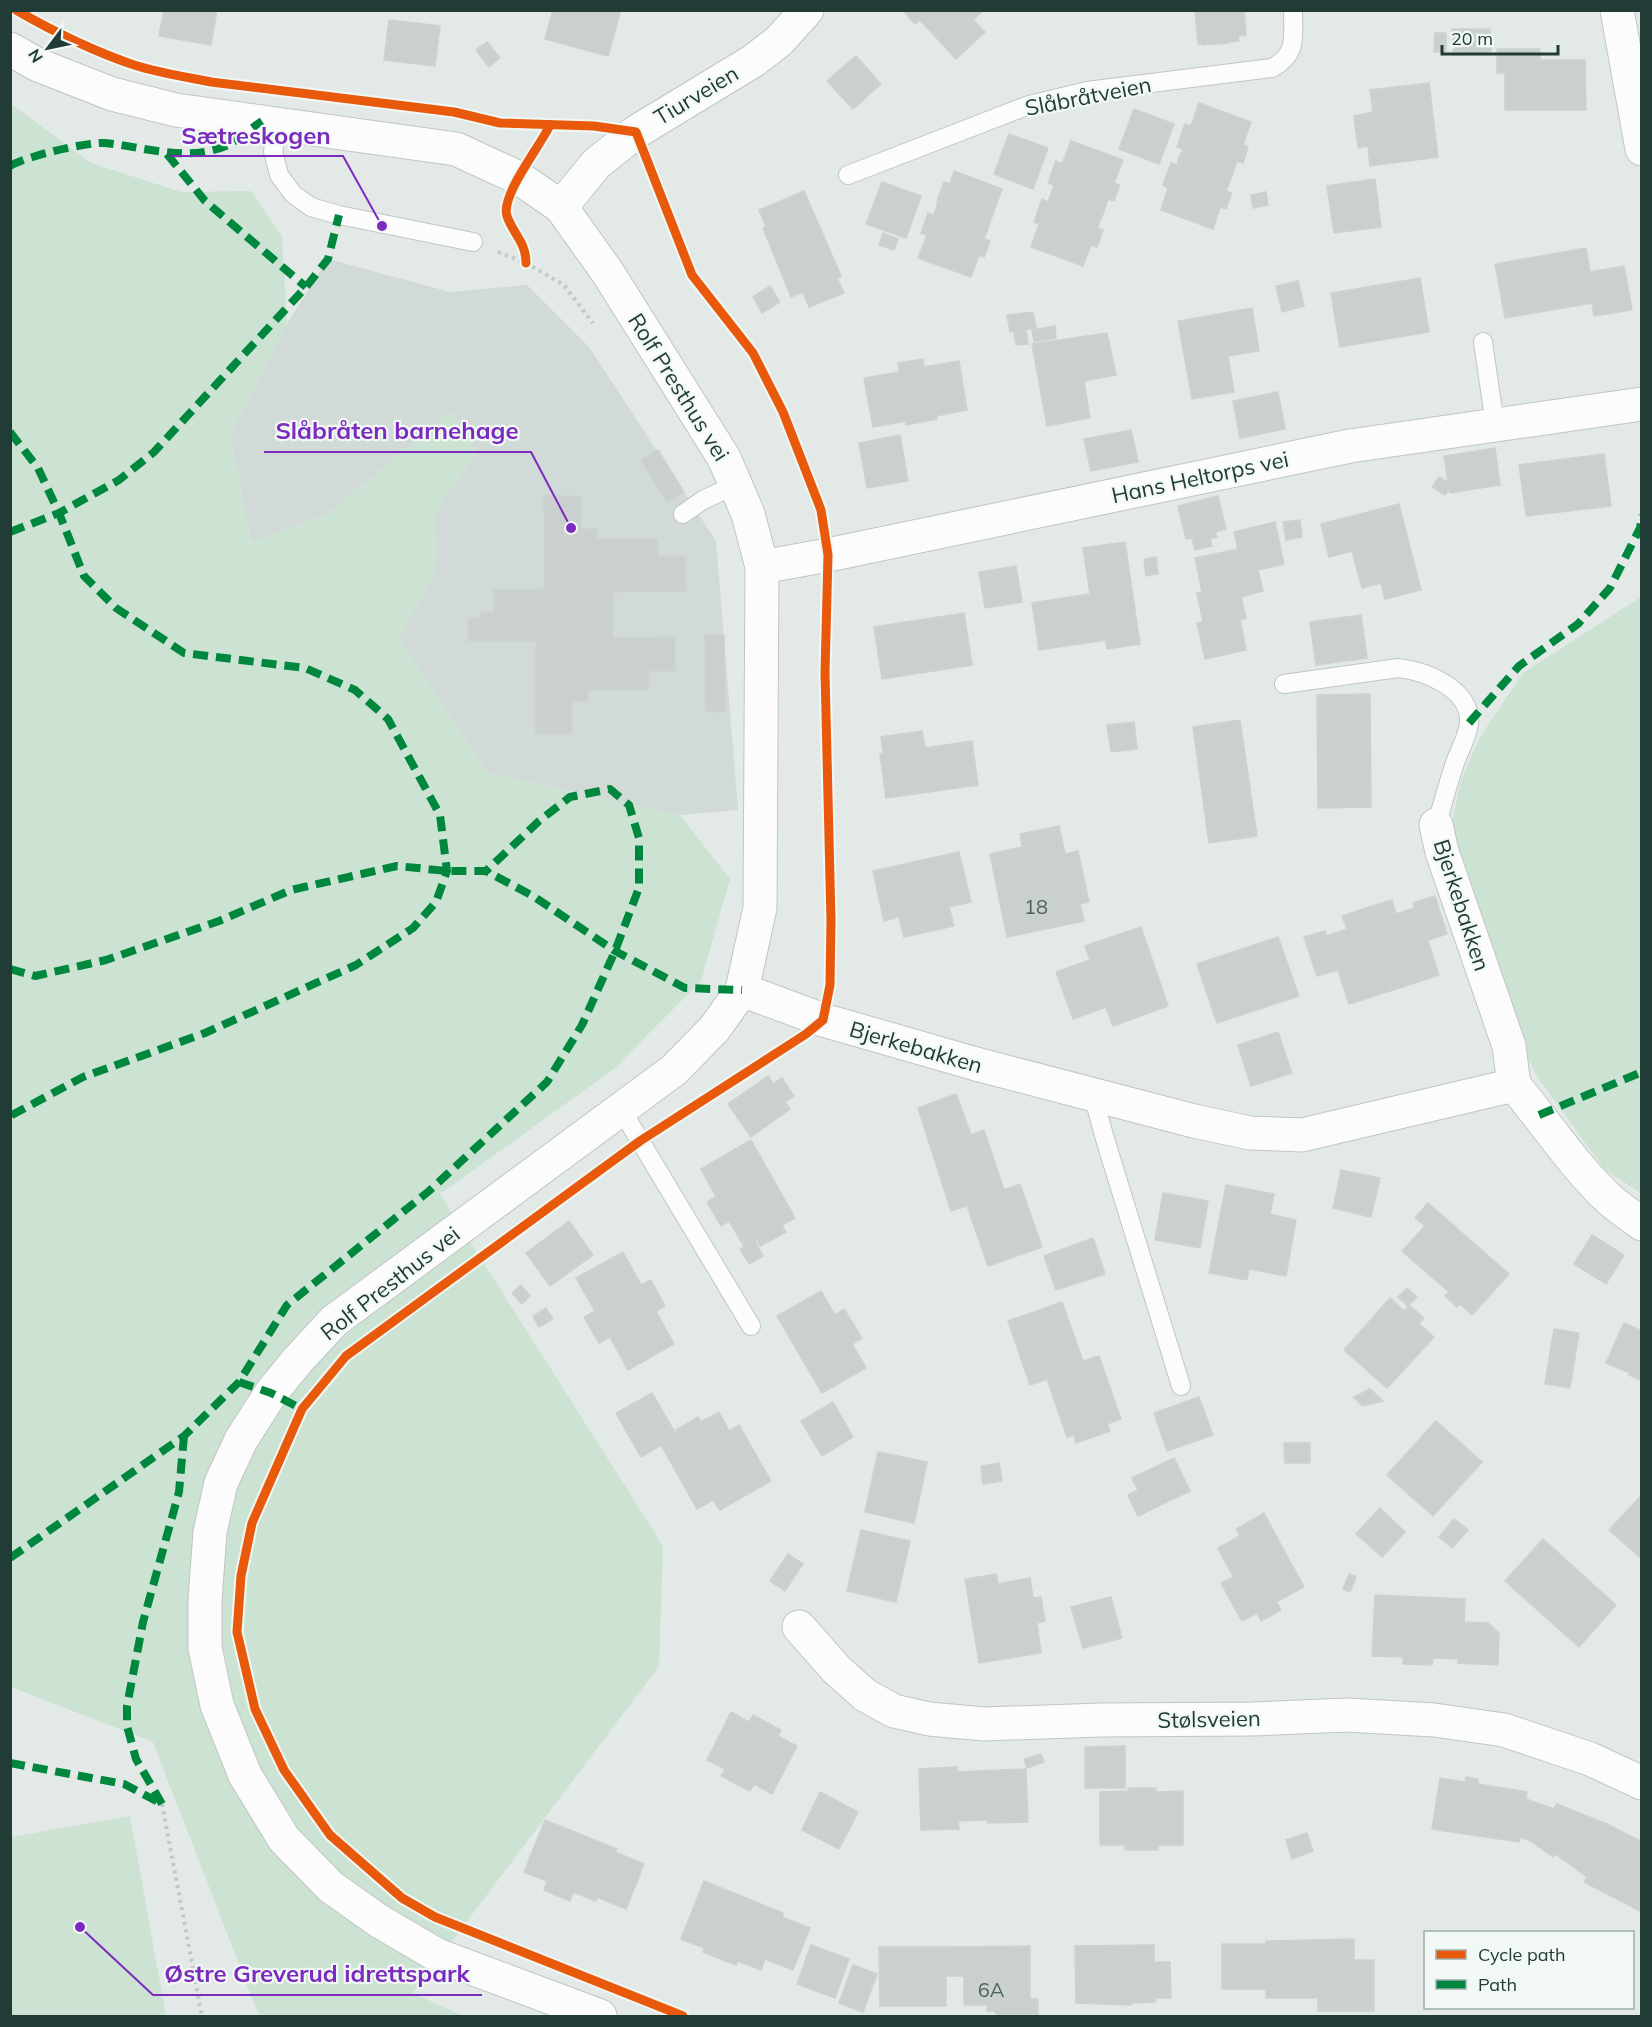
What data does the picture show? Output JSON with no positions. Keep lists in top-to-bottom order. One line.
{"streets":{"street":["Tiurveien","Rolf Presthus vei","Hans Heltorps vei","Bjerkebakken","Stølsveien"],"lane":["Slåbråtveien"]},"crossings":[["Tiurveien","Rolf Presthus vei"],["Rolf Presthus vei","Hans Heltorps vei"],["Rolf Presthus vei","Bjerkebakken"]],"places":["Sætreskogen","Slåbråten barnehage","Østre Greverud idrettspark"],"house_numbers":["18","6A"],"legend":["Cycle path","Path"],"scale_bar":"20 m","north":"bottom left"}
